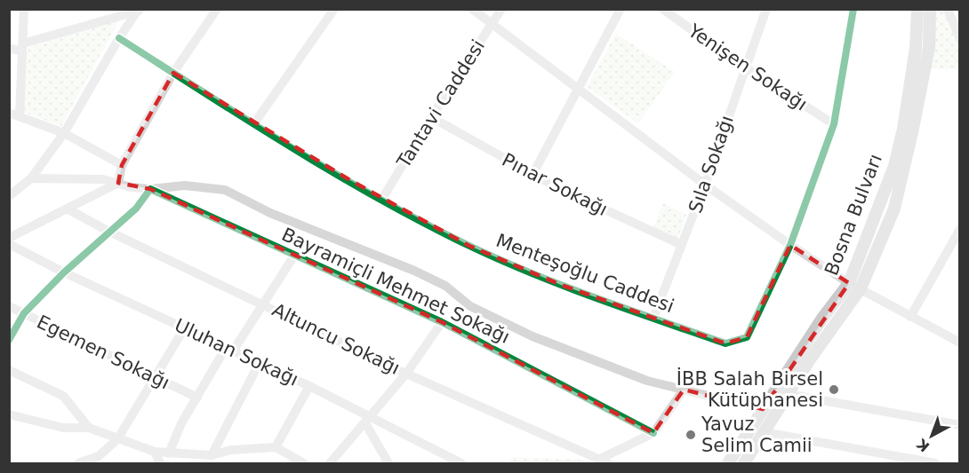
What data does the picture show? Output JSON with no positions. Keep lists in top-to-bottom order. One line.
{"streets":{"main road":["Bosna Bulvarı"],"street":["Yenişen Sokağı","Tantavi Caddesi","Sıla Sokağı","Pınar Sokağı","Menteşoğlu Caddesi","Bayramiçli Mehmet Sokağı","Altuncu Sokağı","Egemen Sokağı","Uluhan Sokağı"]},"crossings":[["Yenişen Sokağı","Sıla Sokağı"],["Yenişen Sokağı","Menteşoğlu Caddesi"],["Tantavi Caddesi","Pınar Sokağı"],["Tantavi Caddesi","Menteşoğlu Caddesi"],["Sıla Sokağı","Pınar Sokağı"],["Sıla Sokağı","Menteşoğlu Caddesi"]],"places":["İBB Salah Birsel Kütüphanesi","Yavuz Selim Camii"],"north":"bottom left"}
